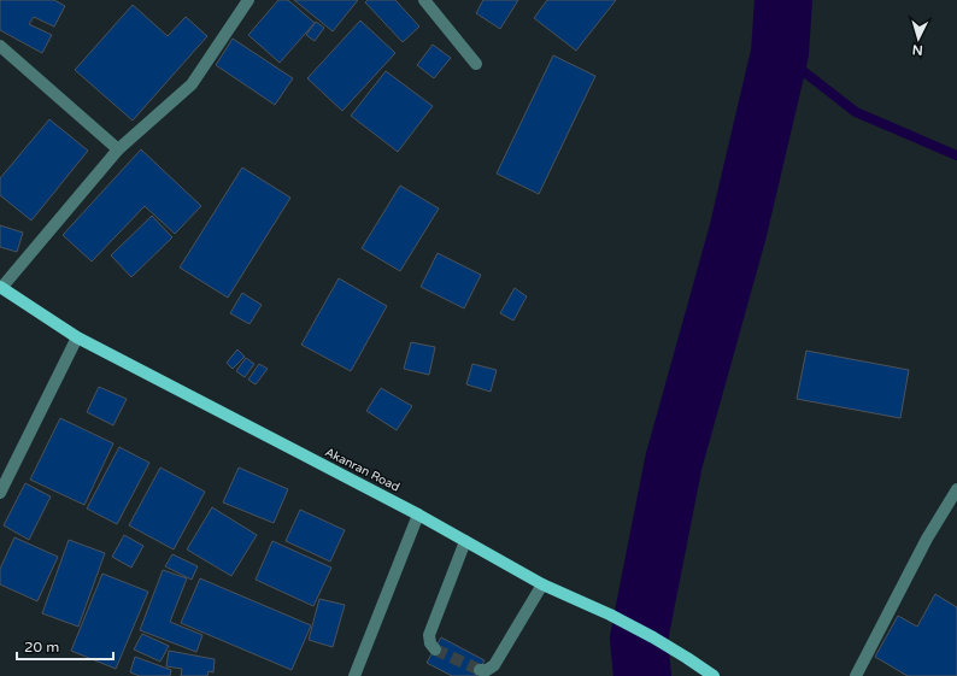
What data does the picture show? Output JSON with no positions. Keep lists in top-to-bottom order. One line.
{"streets":{"main road":["Akanran Road"]},"scale_bar":"20 m","north":"bottom"}
